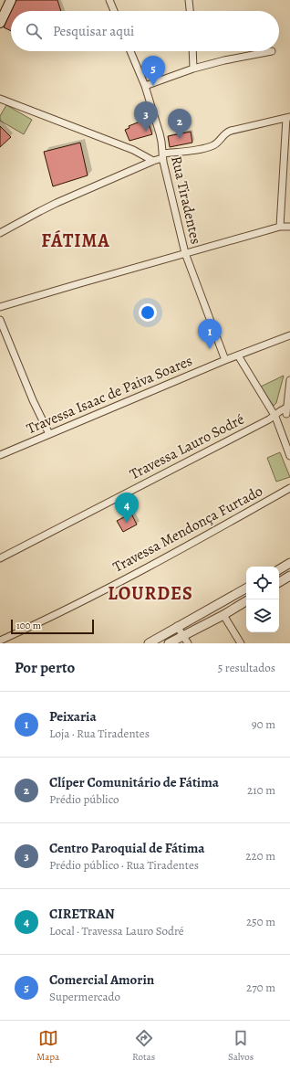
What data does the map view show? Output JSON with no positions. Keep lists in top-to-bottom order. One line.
{"streets":{"street":["Rua Tiradentes","Travessa Isaac de Paiva Soares","Travessa Lauro Sodré","Travessa Mendonça Furtado"]},"crossings":[["Rua Tiradentes","Travessa Isaac de Paiva Soares"]],"districts":["FÁTIMA","LOURDES"],"scale_bar":"100 m","page":{"search":"Pesquisar aqui","pins":["5","3","2","1","4"],"scale":"100 m","heading":["Por perto","5 resultados"],"list":[{"mark":"1","name":"Peixaria","note":"Loja · Rua Tiradentes","value":"90 m"},{"mark":"2","name":"Clíper Comunitário de Fátima","note":"Prédio público","value":"210 m"},{"mark":"3","name":"Centro Paroquial de Fátima","note":"Prédio público · Rua Tiradentes","value":"220 m"},{"mark":"4","name":"CIRETRAN","note":"Local · Travessa Lauro Sodré","value":"250 m"},{"mark":"5","name":"Comercial Amorin","note":"Supermercado","value":"270 m"}],"nav":["Mapa","Rotas","Salvos"]}}
